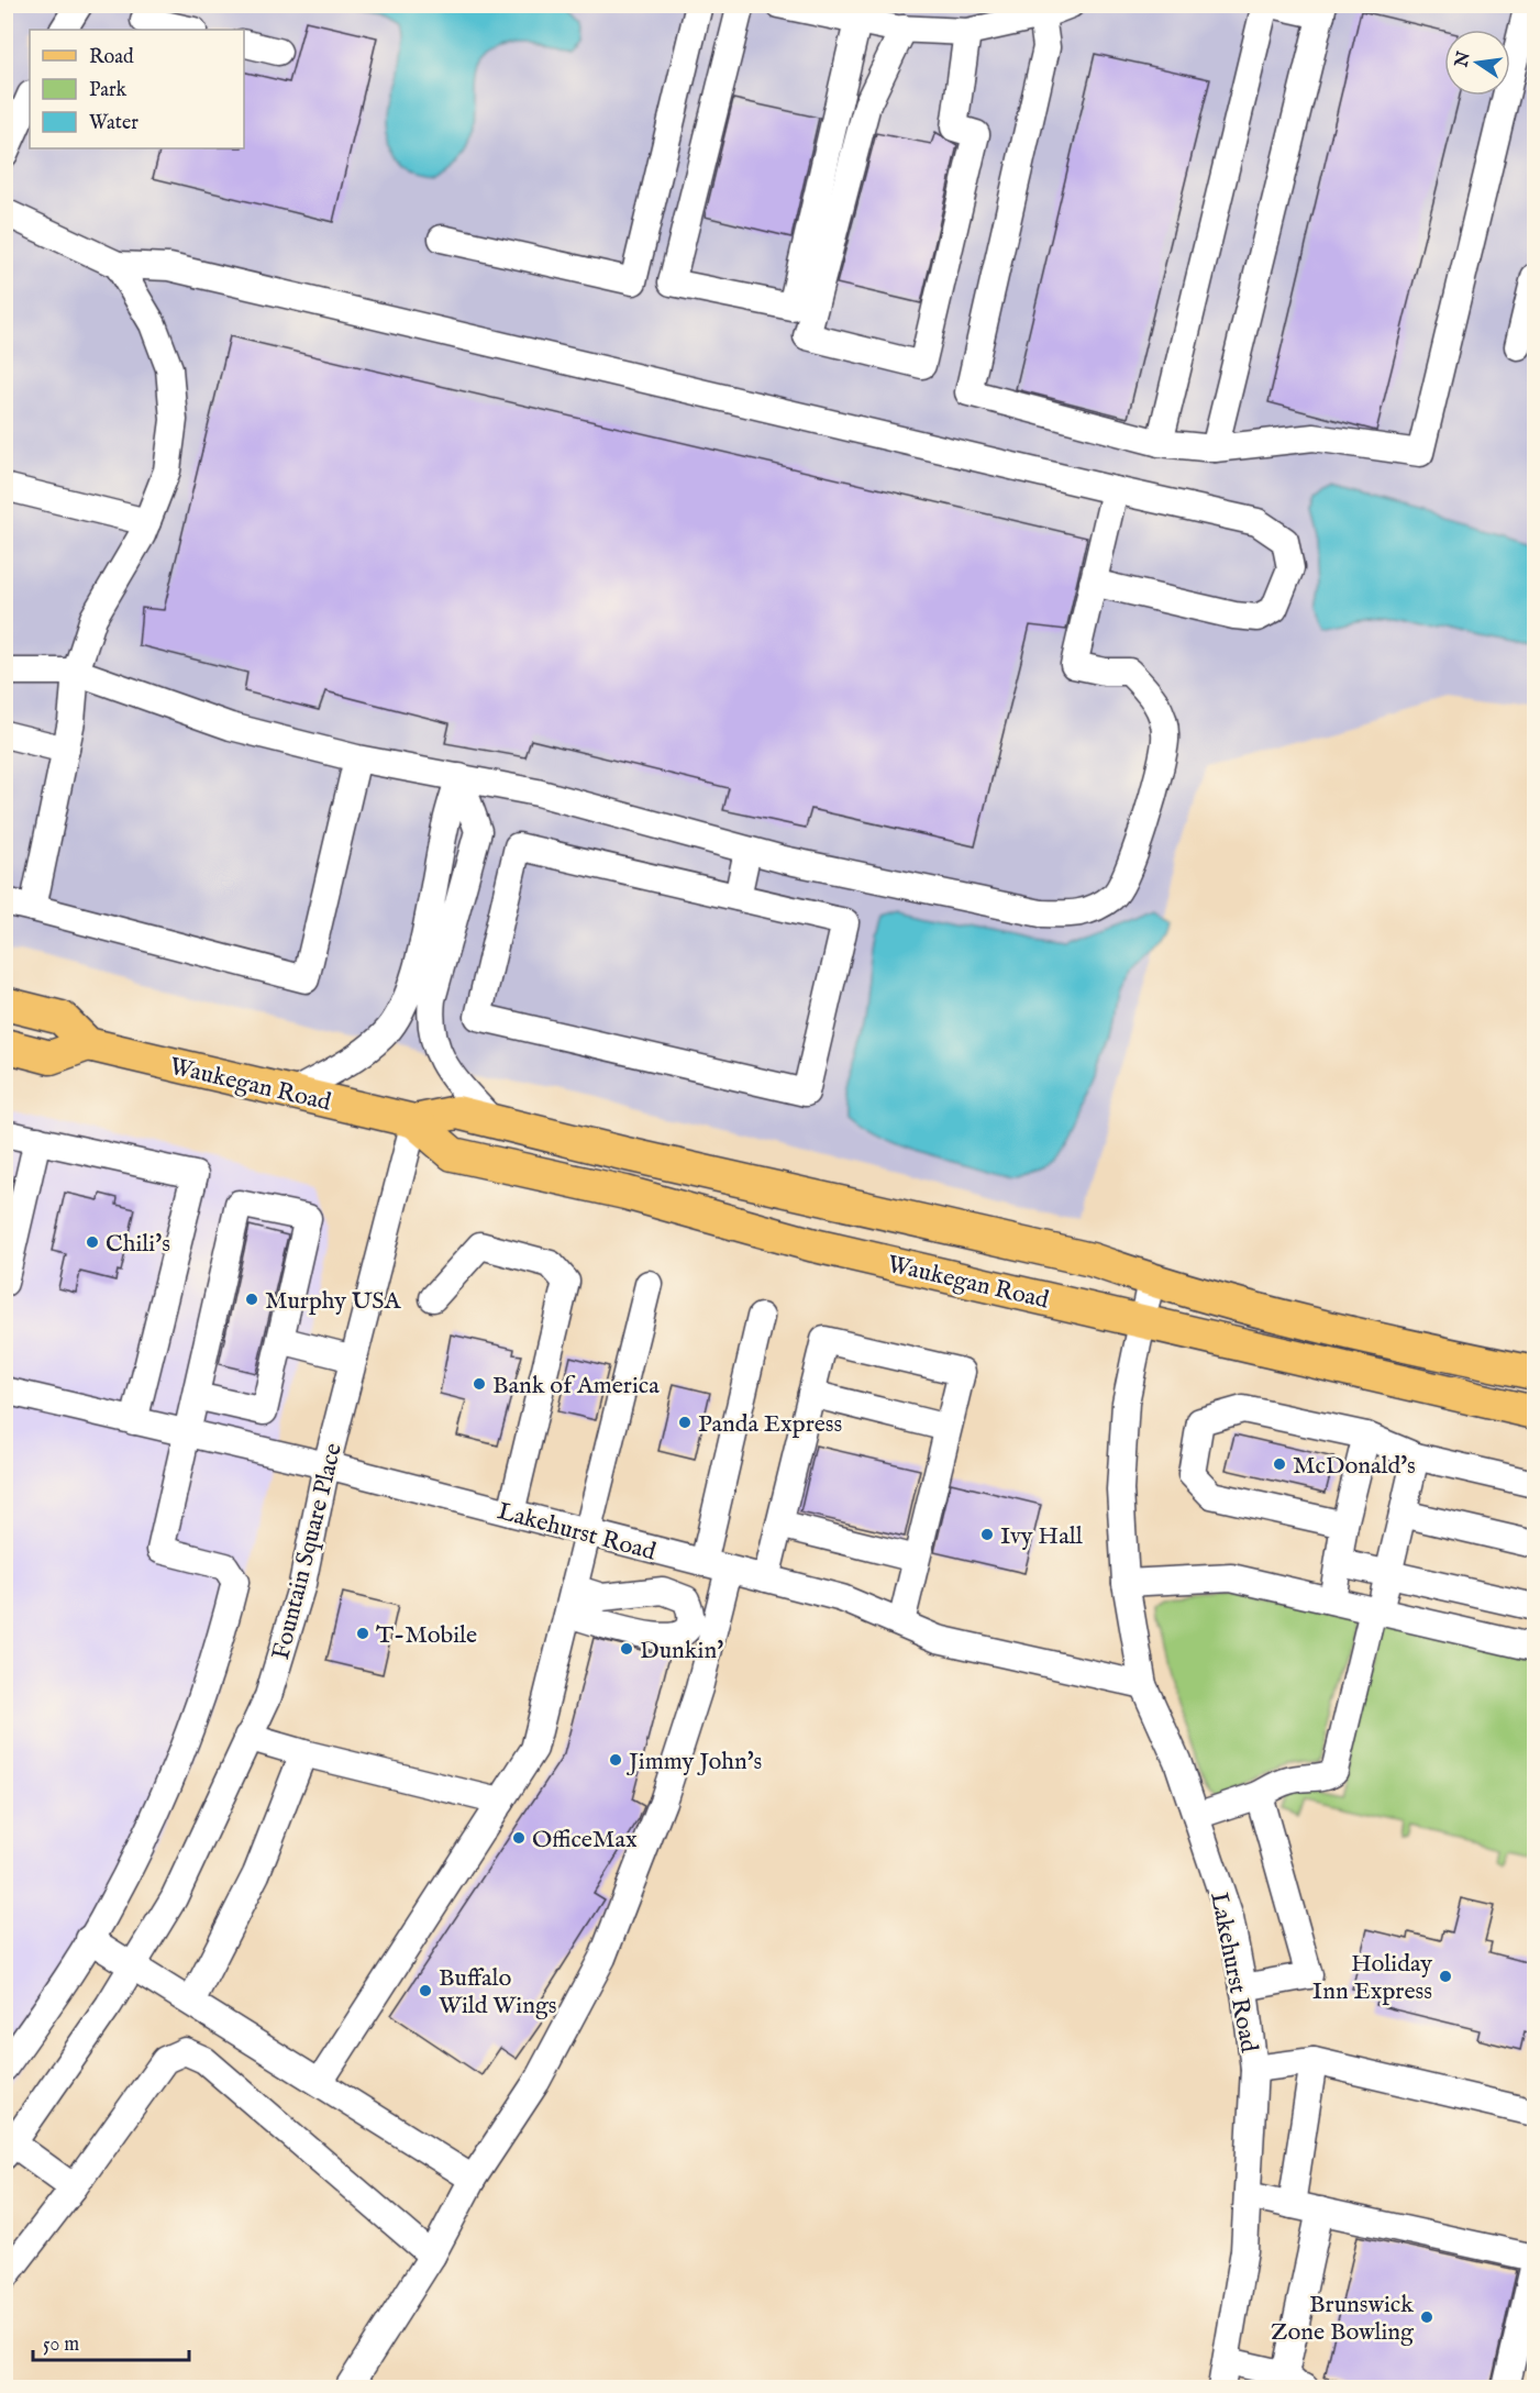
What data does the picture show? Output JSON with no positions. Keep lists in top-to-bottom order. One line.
{"streets":{"main road":["Waukegan Road"],"street":["Lakehurst Road","Fountain Square Place"]},"crossings":[["Waukegan Road","Lakehurst Road"],["Waukegan Road","Fountain Square Place"],["Lakehurst Road","Fountain Square Place"]],"places":["Chili's","Murphy USA","Bank of America","Panda Express","McDonald's","Ivy Hall","T-Mobile","Dunkin'","Jimmy John's","OfficeMax","Holiday Inn Express","Buffalo Wild Wings","Brunswick Zone Bowling"],"legend":["Road","Park","Water"],"scale_bar":"50 m","north":"left"}
